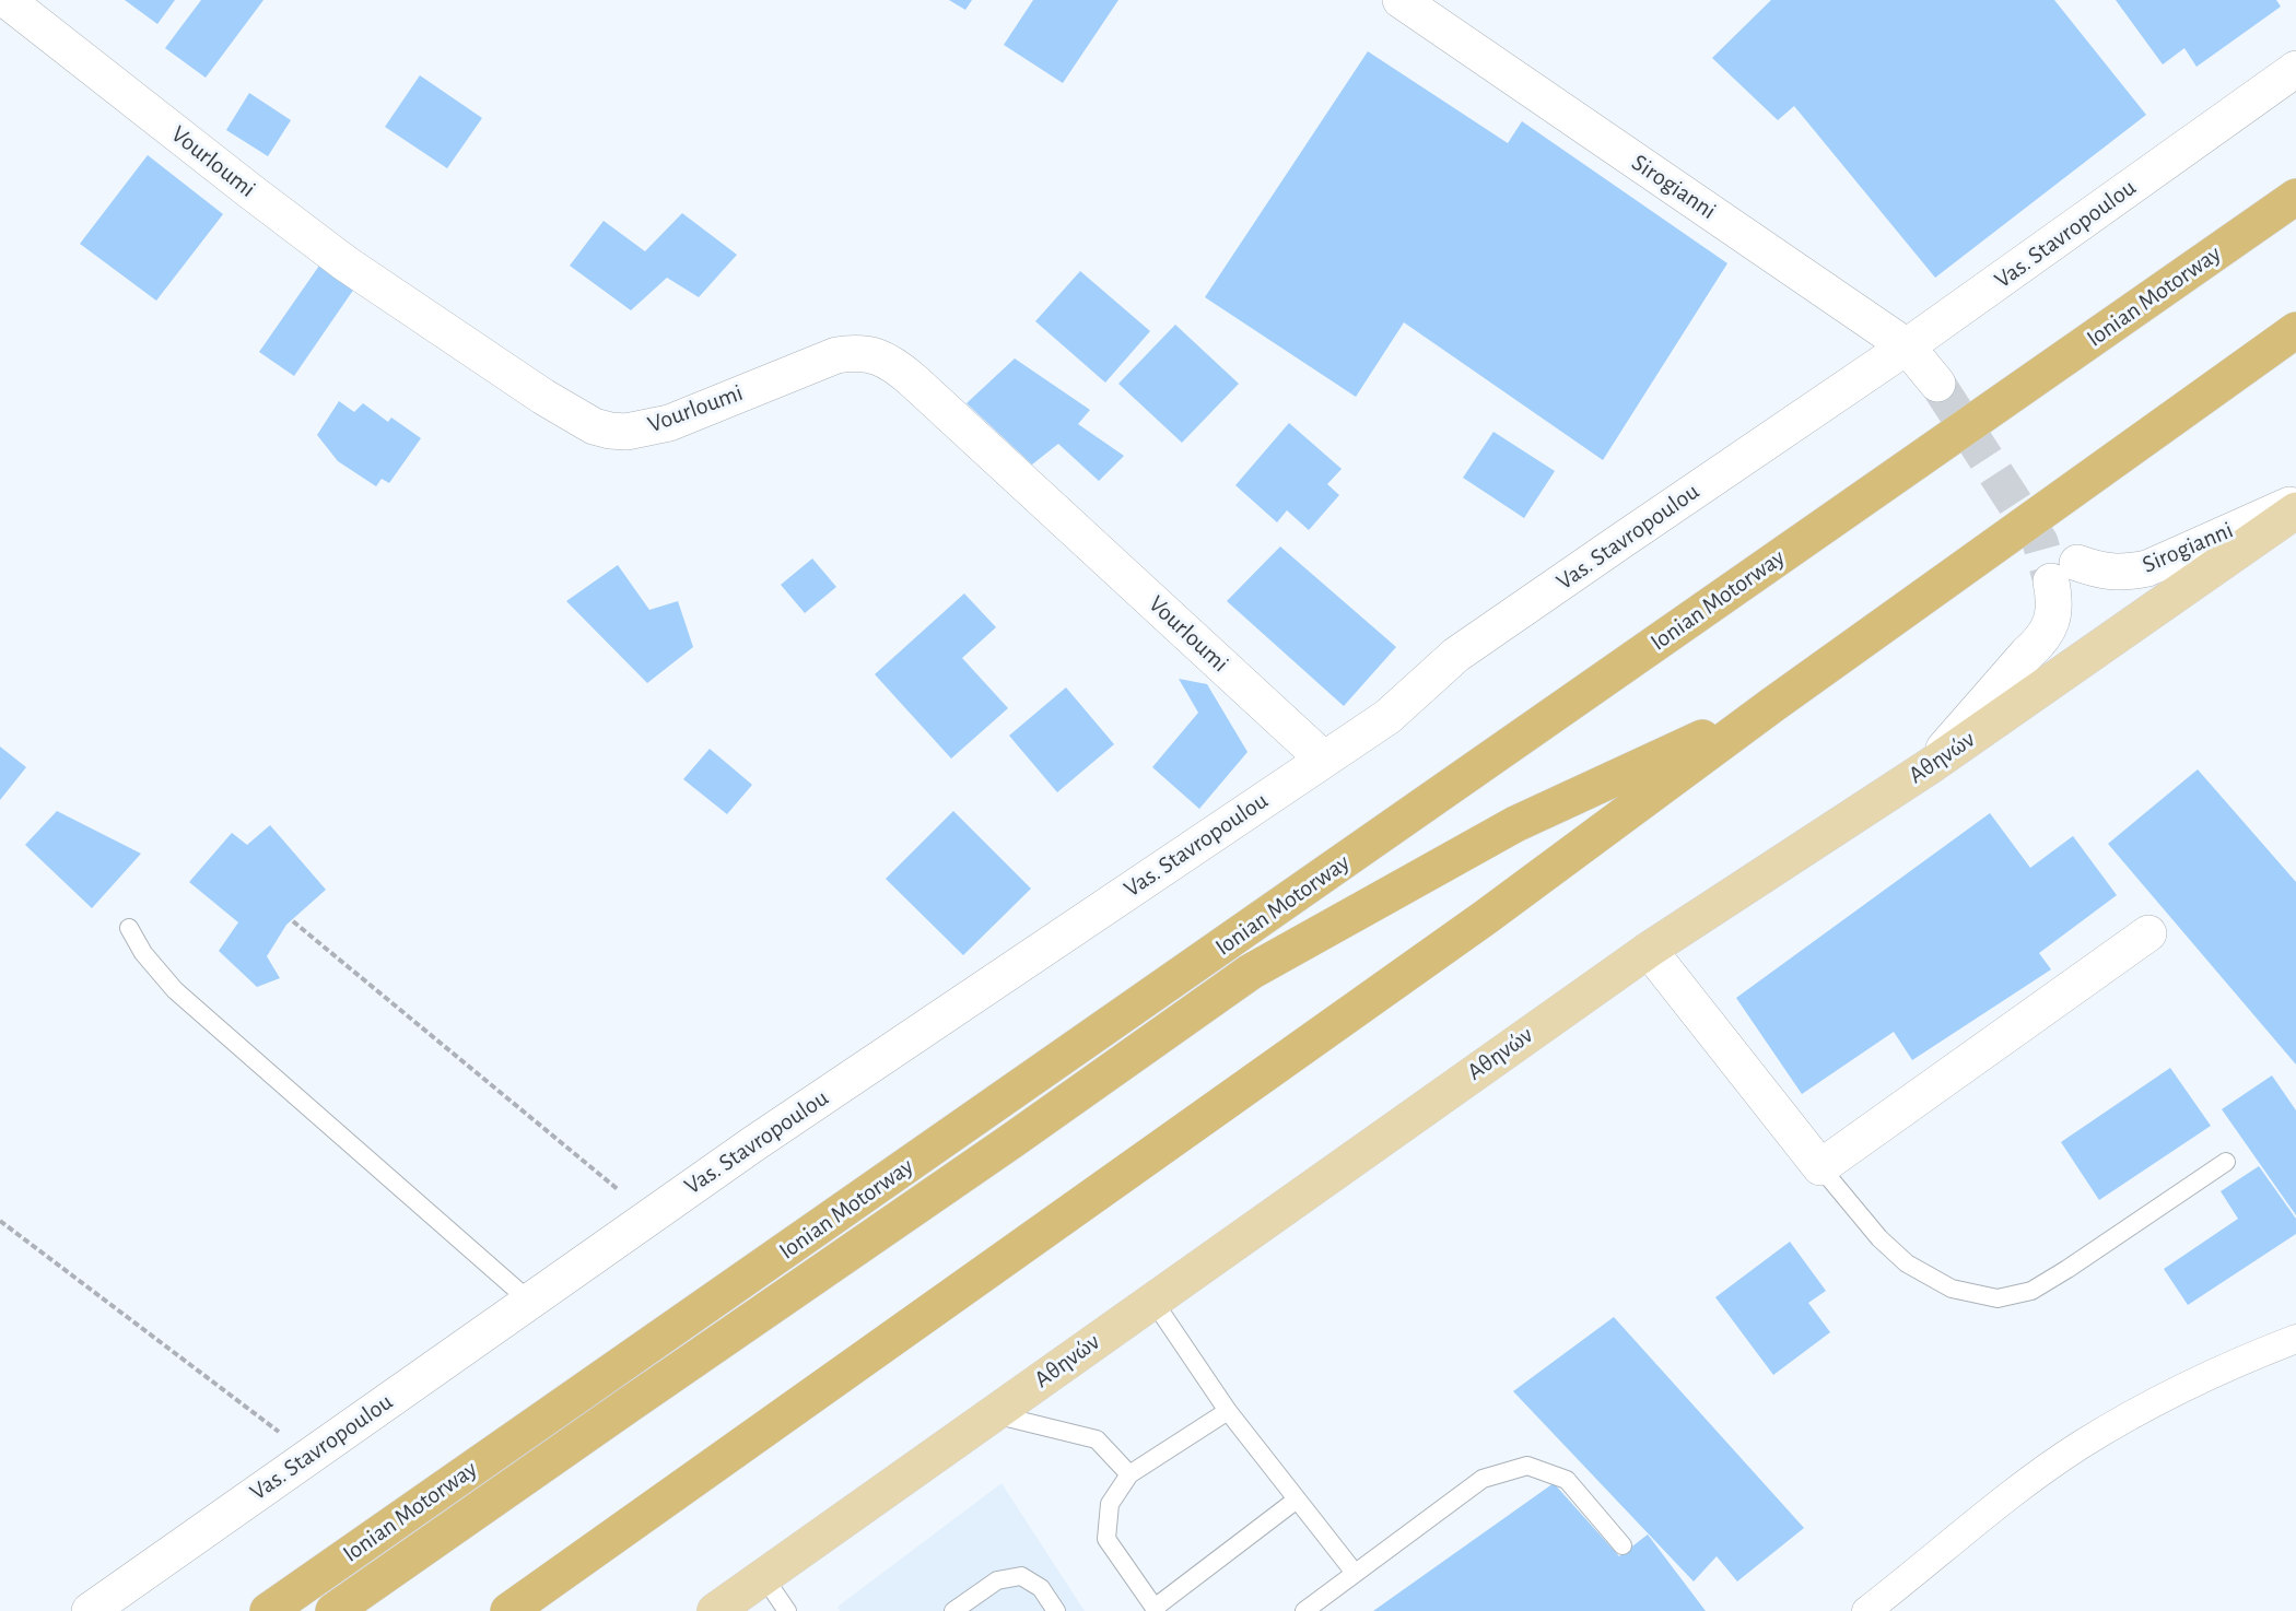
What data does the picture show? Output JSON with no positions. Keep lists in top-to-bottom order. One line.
{"streets":{"highway":["Ionian Motorway"],"main road":["Αθηνών"],"street":["Vourloumi","Sirogianni","Vas. Stavropoulou"]},"crossings":[["Vourloumi","Vas. Stavropoulou"],["Sirogianni","Vas. Stavropoulou"],["Sirogianni","Αθηνών"]]}
